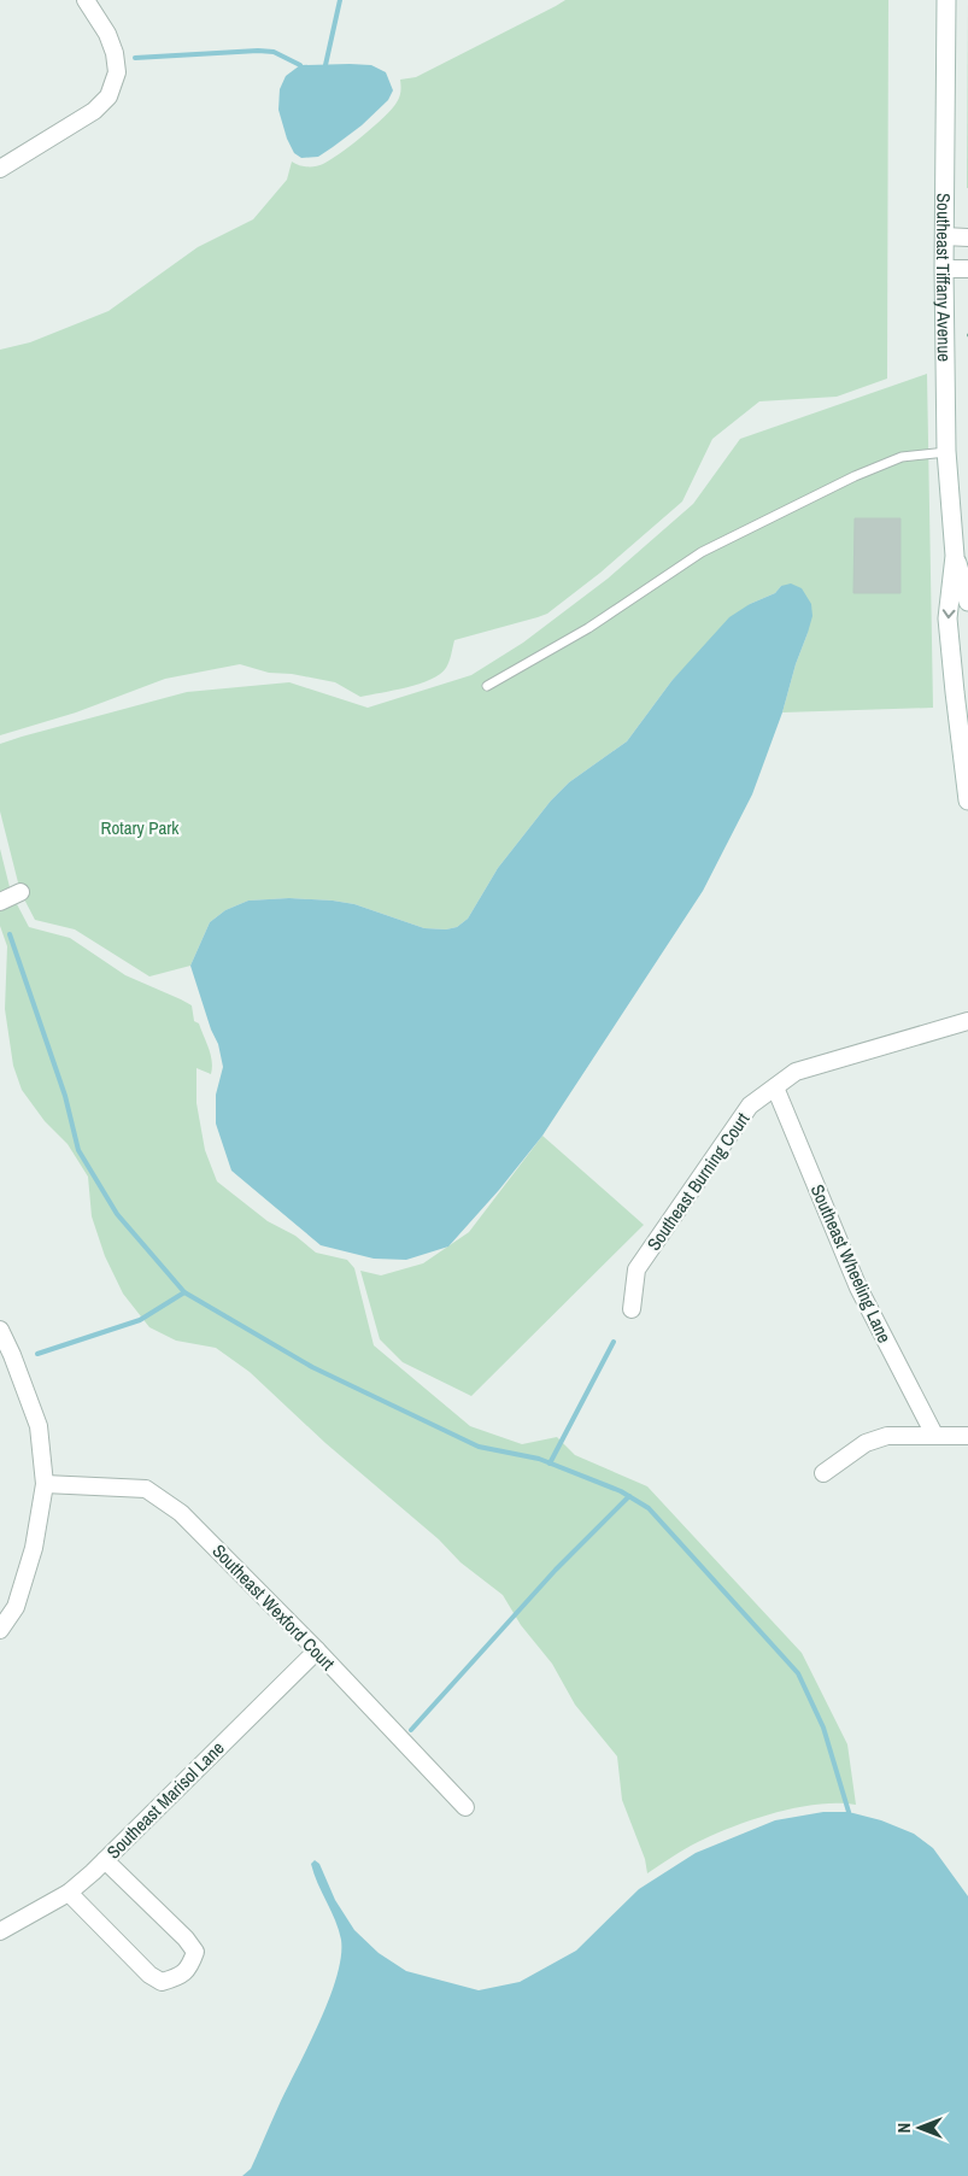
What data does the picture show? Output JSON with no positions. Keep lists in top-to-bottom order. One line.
{"streets":{"street":["Southeast Tiffany Avenue","Southeast Burning Court","Southeast Wheeling Lane","Southeast Wexford Court","Southeast Marisol Lane"]},"crossings":[["Southeast Burning Court","Southeast Wheeling Lane"],["Southeast Wexford Court","Southeast Marisol Lane"]],"parks":["Rotary Park"],"north":"left"}
